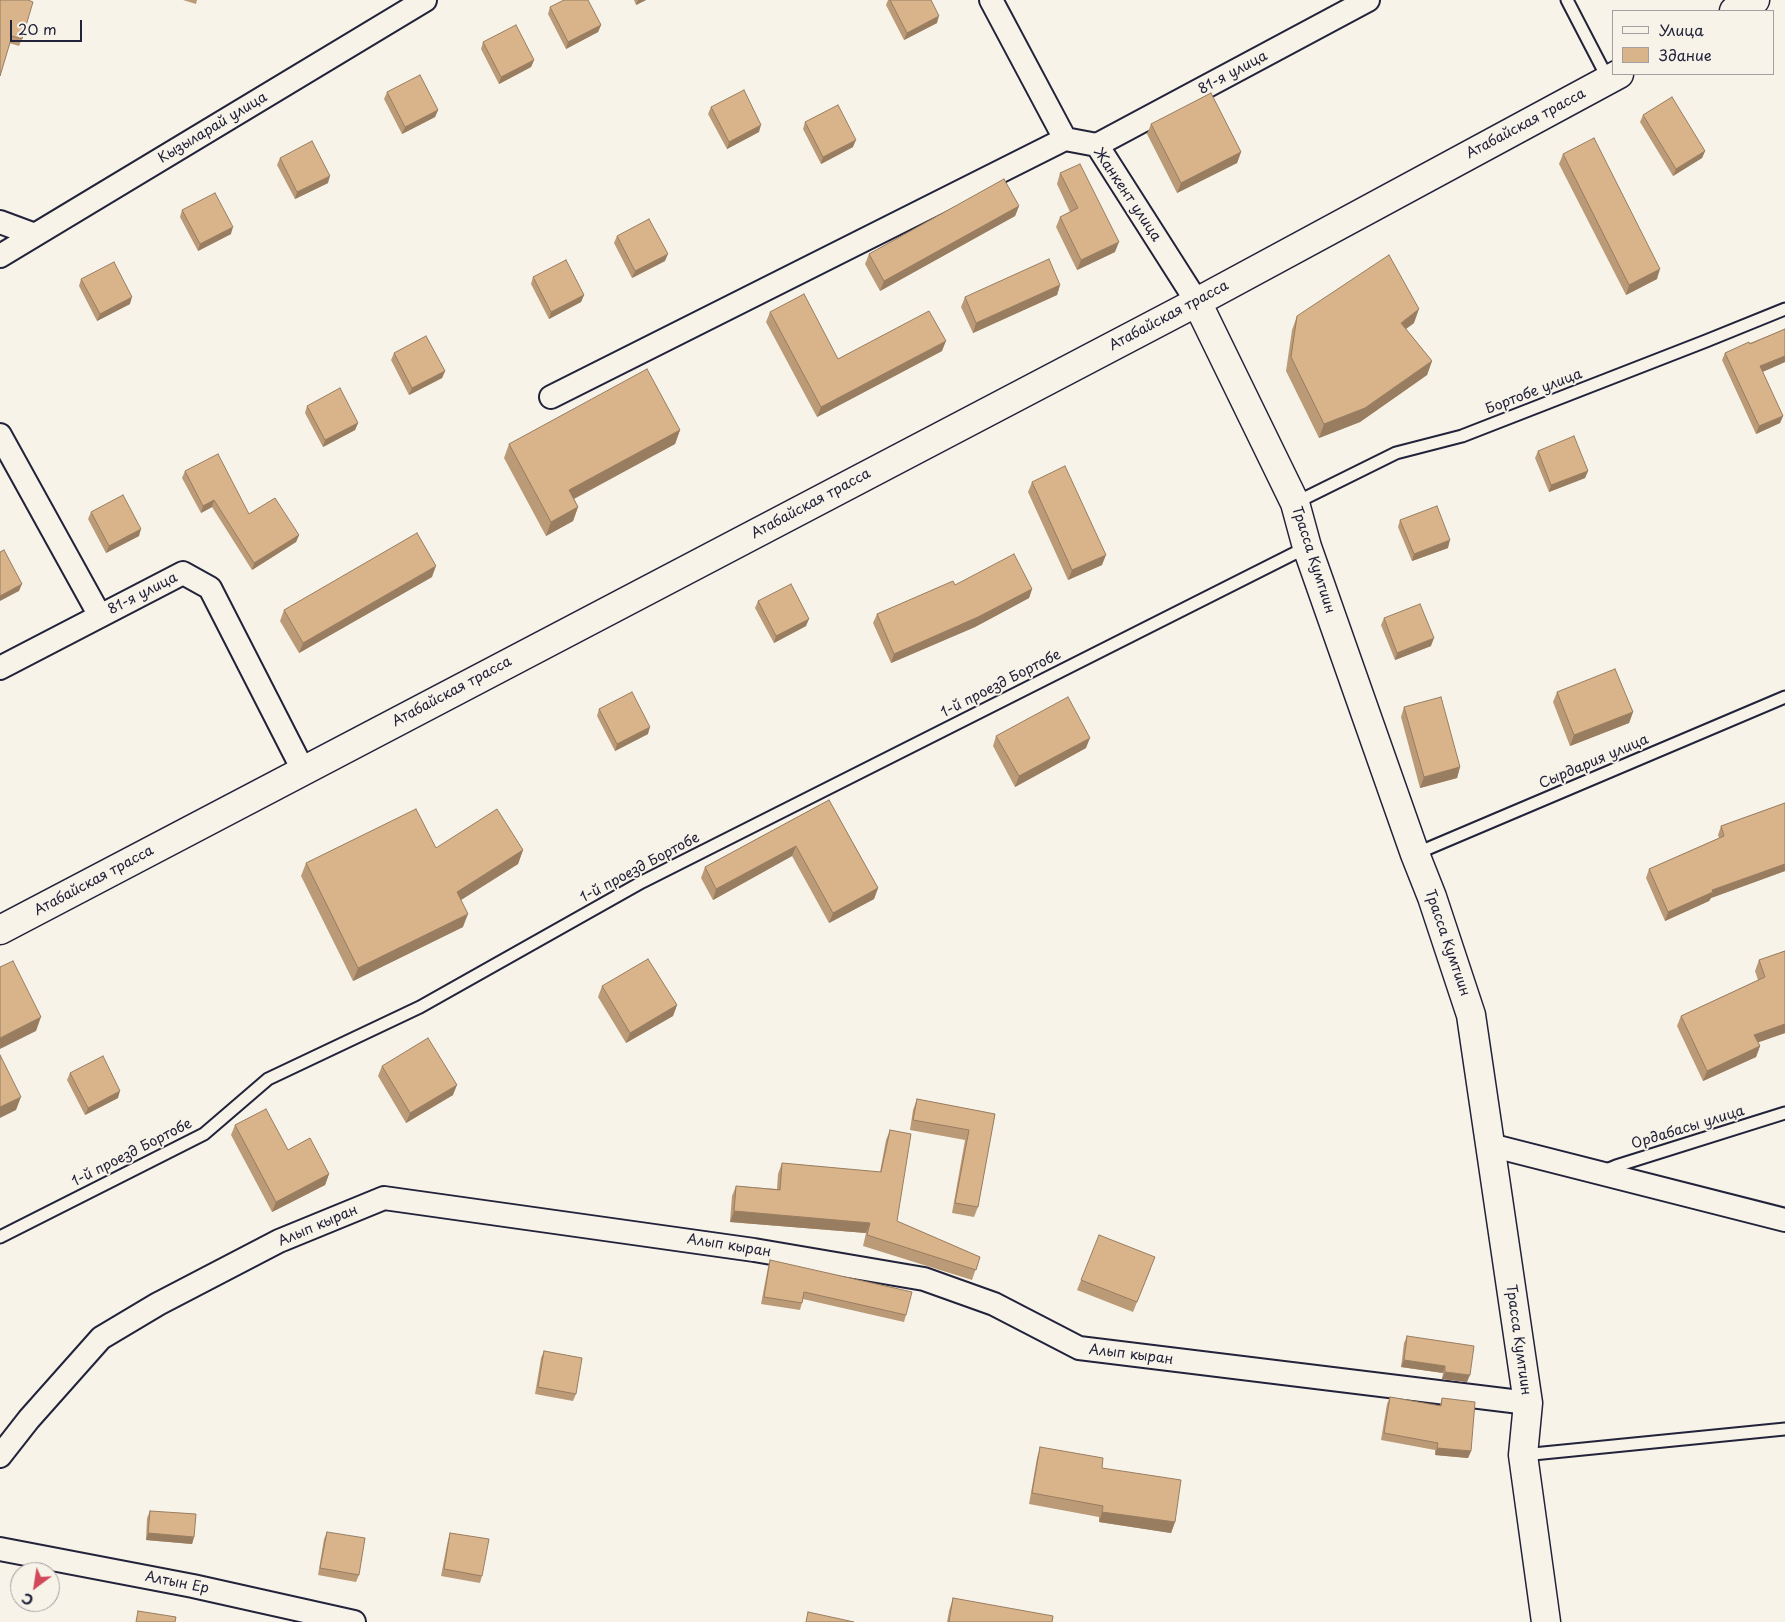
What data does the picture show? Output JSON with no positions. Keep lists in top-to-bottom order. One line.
{"streets":{"main road":["Атабайская трасса","Трасса Кумтиин"],"street":["81-я улица","Кызыларай улица","Жанкент улица","Алып кыран","Алтын Ер"],"lane":["Бортобе улица","1-й проезд Бортобе","Сырдария улица","Ордабасы улица"]},"crossings":[["81-я улица","Атабайская трасса"],["81-я улица","Жанкент улица"],["Атабайская трасса","Жанкент улица"],["Атабайская трасса","Трасса Кумтиин"],["Жанкент улица","Трасса Кумтиин"],["Бортобе улица","Трасса Кумтиин"],["Трасса Кумтиин","1-й проезд Бортобе"],["Трасса Кумтиин","Сырдария улица"],["Трасса Кумтиин","Алып кыран"]],"legend":["Улица","Здание"],"scale_bar":"20 m","north":"bottom left"}
